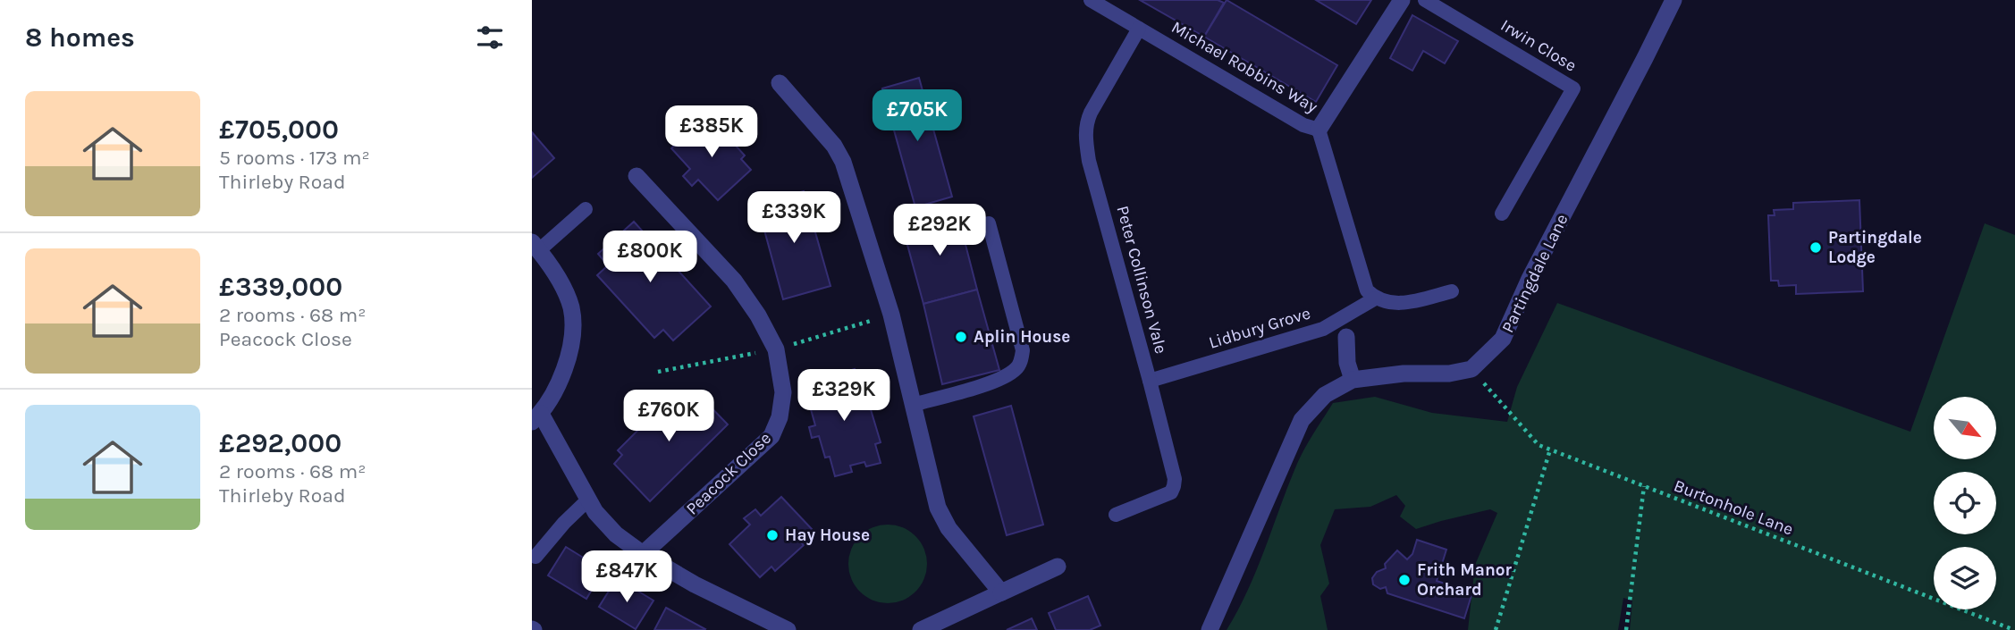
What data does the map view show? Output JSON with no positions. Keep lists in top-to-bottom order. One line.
{"streets":{"street":["Partingdale Lane","Peacock Close"],"lane":["Irwin Close","Michael Robbins Way","Peter Collinson Vale","Lidbury Grove"],"path":["Burtonhole Lane"]},"crossings":[["Michael Robbins Way","Peter Collinson Vale"],["Michael Robbins Way","Lidbury Grove"],["Partingdale Lane","Burtonhole Lane"],["Peter Collinson Vale","Lidbury Grove"]],"places":["Partingdale Lodge","Aplin House","Hay House","Frith Manor Orchard"],"north":"bottom right","page":{"heading":"8 homes","list":[{"name":"£705,000","note":"5 rooms · 173 m² · Thirleby Road"},{"name":"£339,000","note":"2 rooms · 68 m² · Peacock Close"},{"name":"£292,000","note":"2 rooms · 68 m² · Thirleby Road"}],"price":["£705K","£385K","£339K","£292K","£800K","£329K","£760K","£847K"]}}
